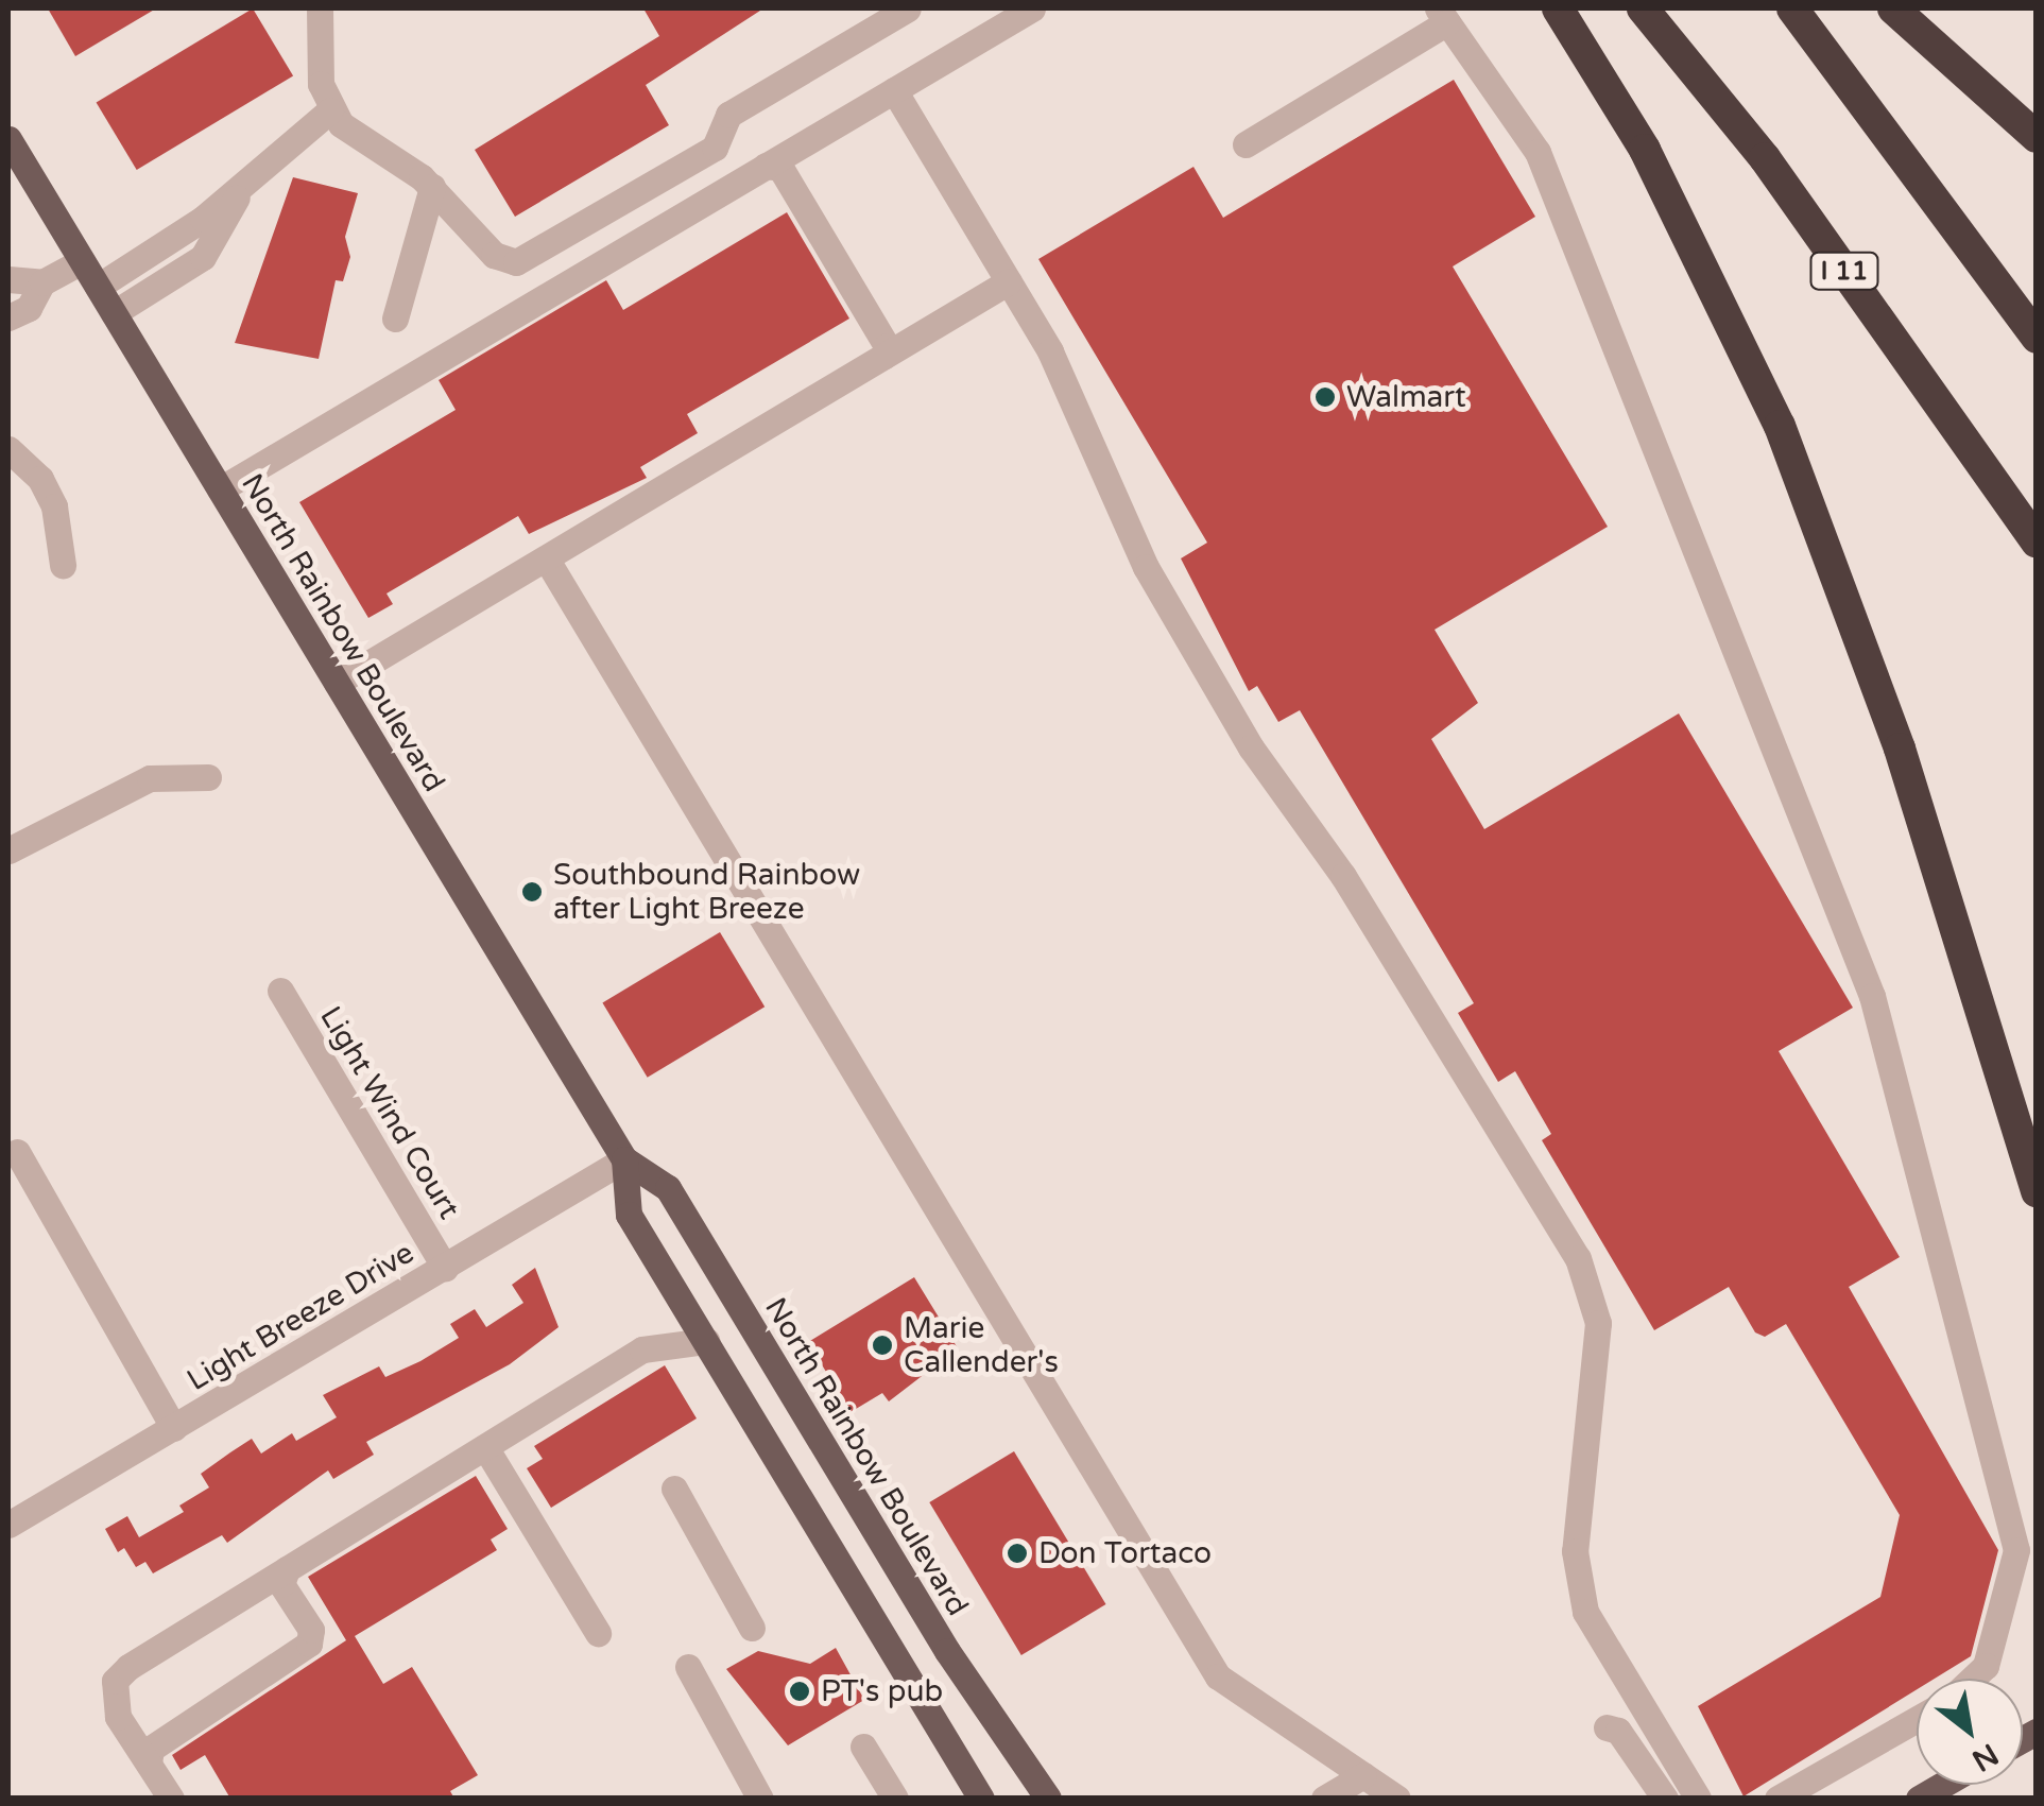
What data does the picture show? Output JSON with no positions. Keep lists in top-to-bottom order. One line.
{"streets":{"highway":["I 11"],"main road":["North Rainbow Boulevard"],"street":["Light Wind Court","Light Breeze Drive"]},"crossings":[["North Rainbow Boulevard","Light Breeze Drive"],["Light Wind Court","Light Breeze Drive"]],"places":["Walmart","Southbound Rainbow after Light Breeze","Marie Callender's","Don Tortaco","PT's pub"],"north":"bottom right"}
